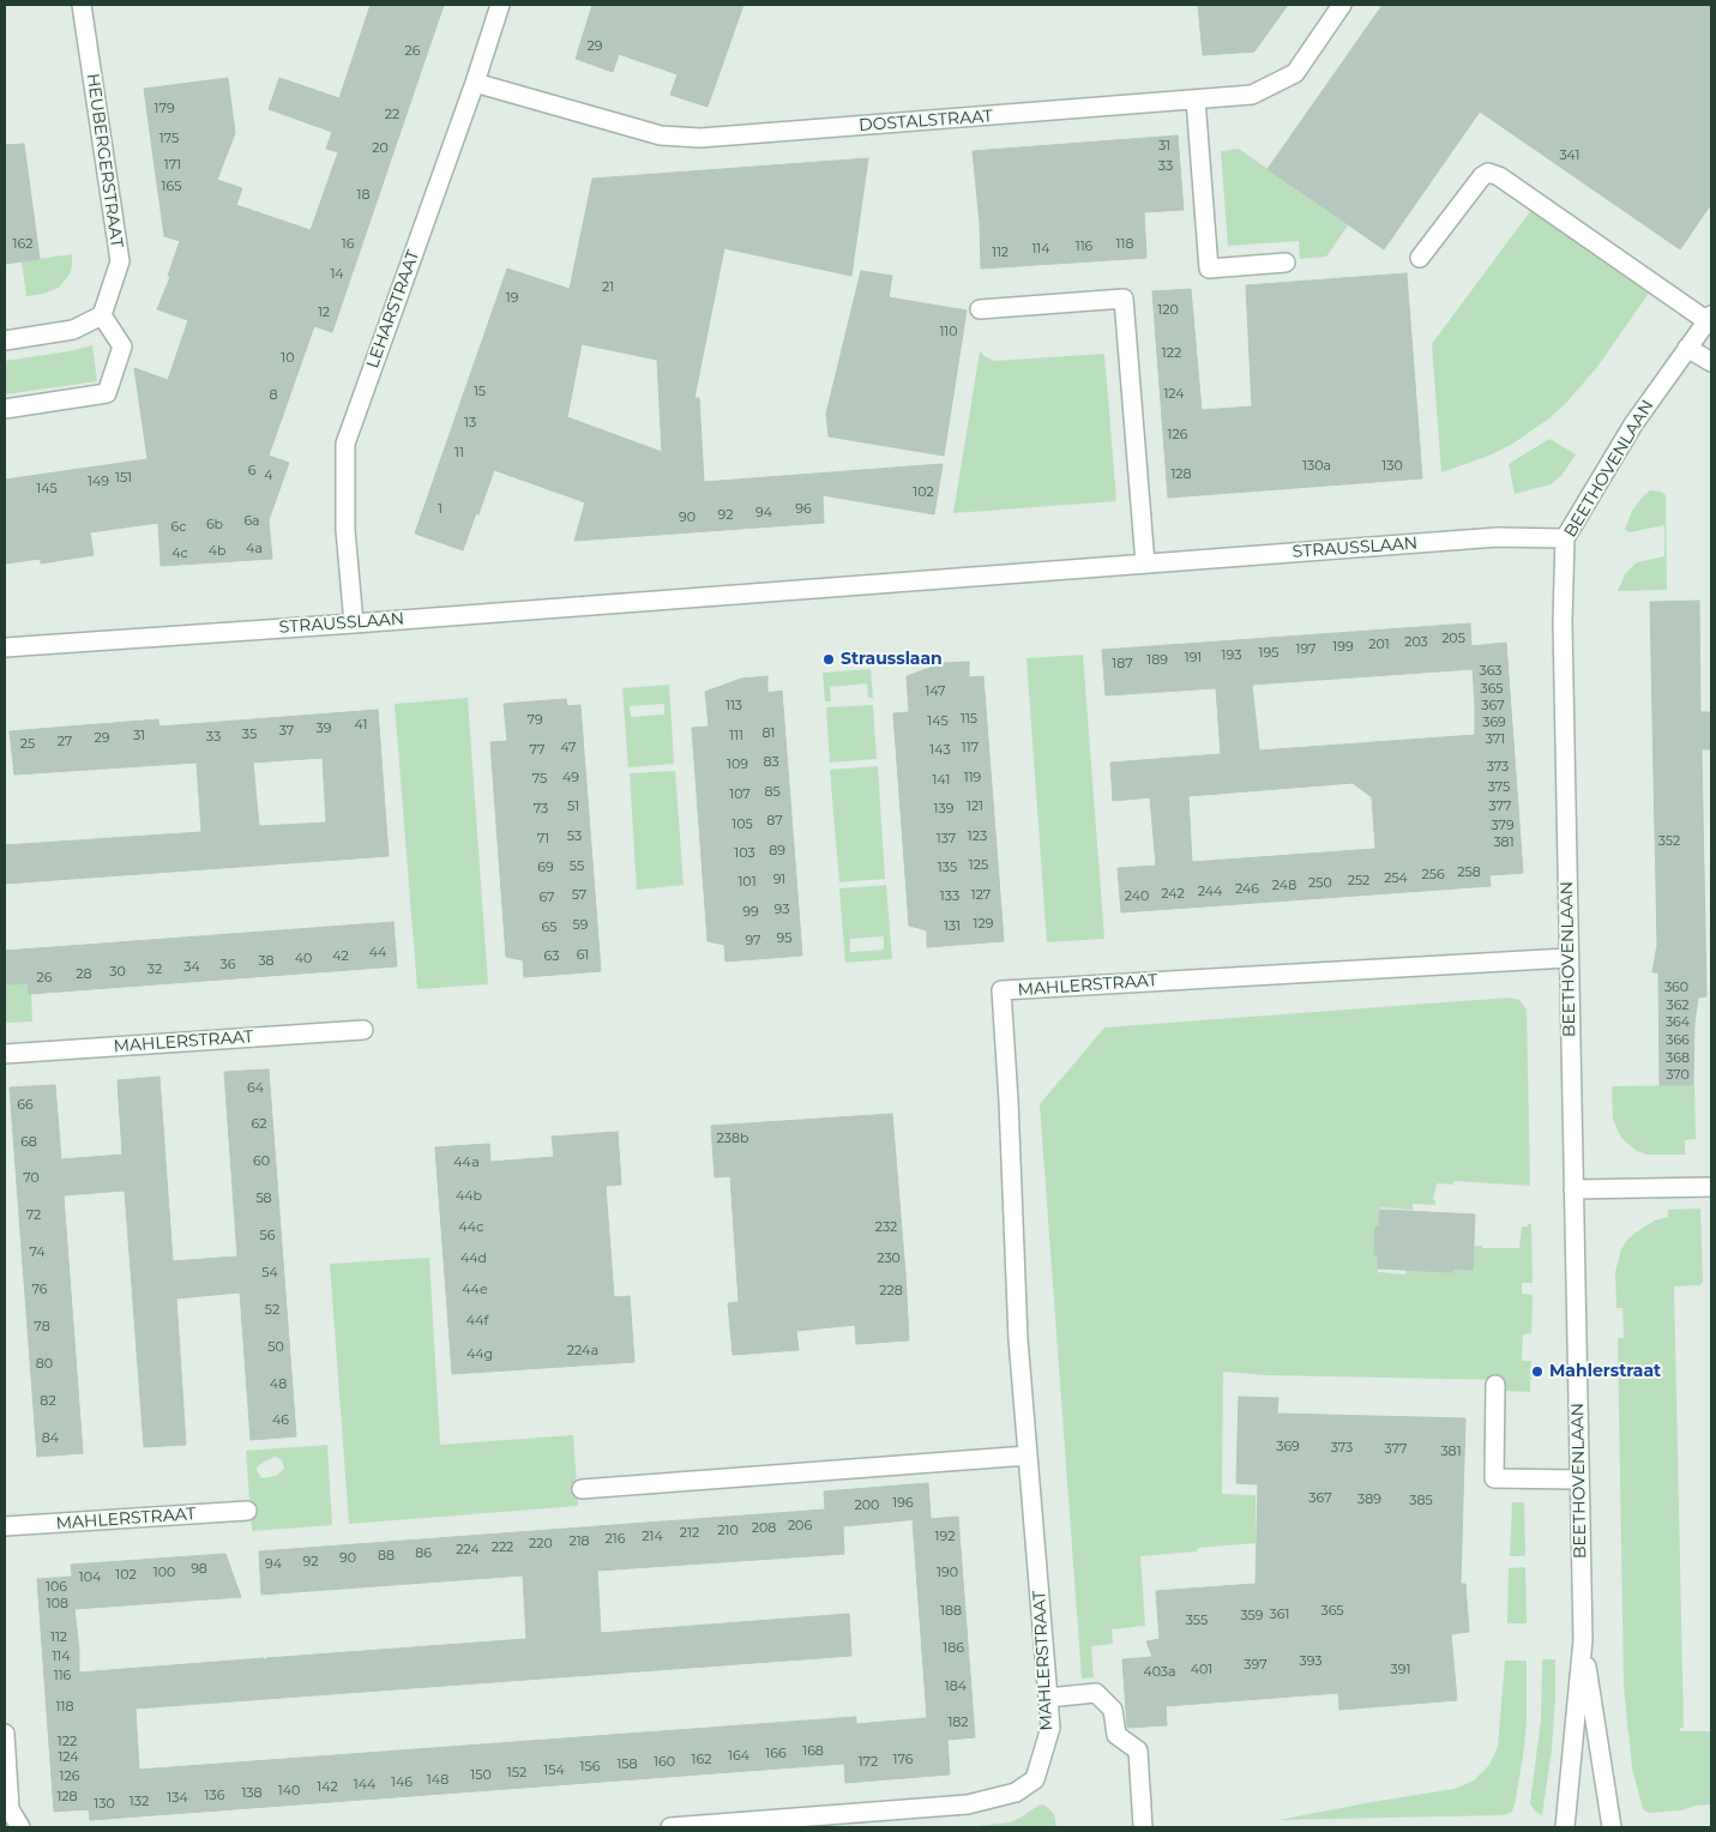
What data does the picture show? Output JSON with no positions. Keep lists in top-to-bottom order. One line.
{"streets":{"street":["DOSTALSTRAAT","HEUBERGERSTRAAT","LEHARSTRAAT","BEETHOVENLAAN","STRAUSSLAAN","MAHLERSTRAAT"]},"crossings":[["DOSTALSTRAAT","LEHARSTRAAT"],["LEHARSTRAAT","STRAUSSLAAN"],["BEETHOVENLAAN","STRAUSSLAAN"],["BEETHOVENLAAN","MAHLERSTRAAT"]],"places":["Strausslaan","Mahlerstraat"],"house_numbers":["29","26","179","22","175","31","20","341","171","33","165","18","162","16","118","116","114","112","14","21","19","120","12","110","122","10","15","124","8","13","126","11","130a","130","6","128","4","151","149","145","102","1","96","94","92","90","6a","6b","6c","4a","4b","4c","205","203","201","199","197","195","193","191","189","187","363","365","147","113","367","115","79","145","369","41","39","37","81","35","31","111","33","29","371","27","25","47","117","77","143","83","109","373","49","119","75","141","375","85","107","51","121","377","73","139","87","105","379","53","123","71","137","352","381","89","103","125","55","69","135","258","256","254","91","252","101","250","248","246","244","242","57","127","133","240","67","93","99","129","59","131","65","95","97","44","61","42","63","40","38","36","34","32","30","28","26","360","362","364","366","368","370","64","66","62","238b","68","60","44a","70","44b","58","72","44c","232","56","74","44d","230","54","76","44e","228","52","44f","78","50","224a","44g","80","48","82","46","84","369","373","377","381","367","389","385","196","200","206","208","210","212","214","192","216","218","220","222","224","86","88","90","92","94","98","100","190","102","104","106","108","188","365","361","359","355","112","186","114","393","397","401","391","403a","116","184","118","182","122","168","166","164","124","162","176","160","172","158","156","154","152","150","126","148","146","144","142","140","138","136","128","134","132","130"]}
